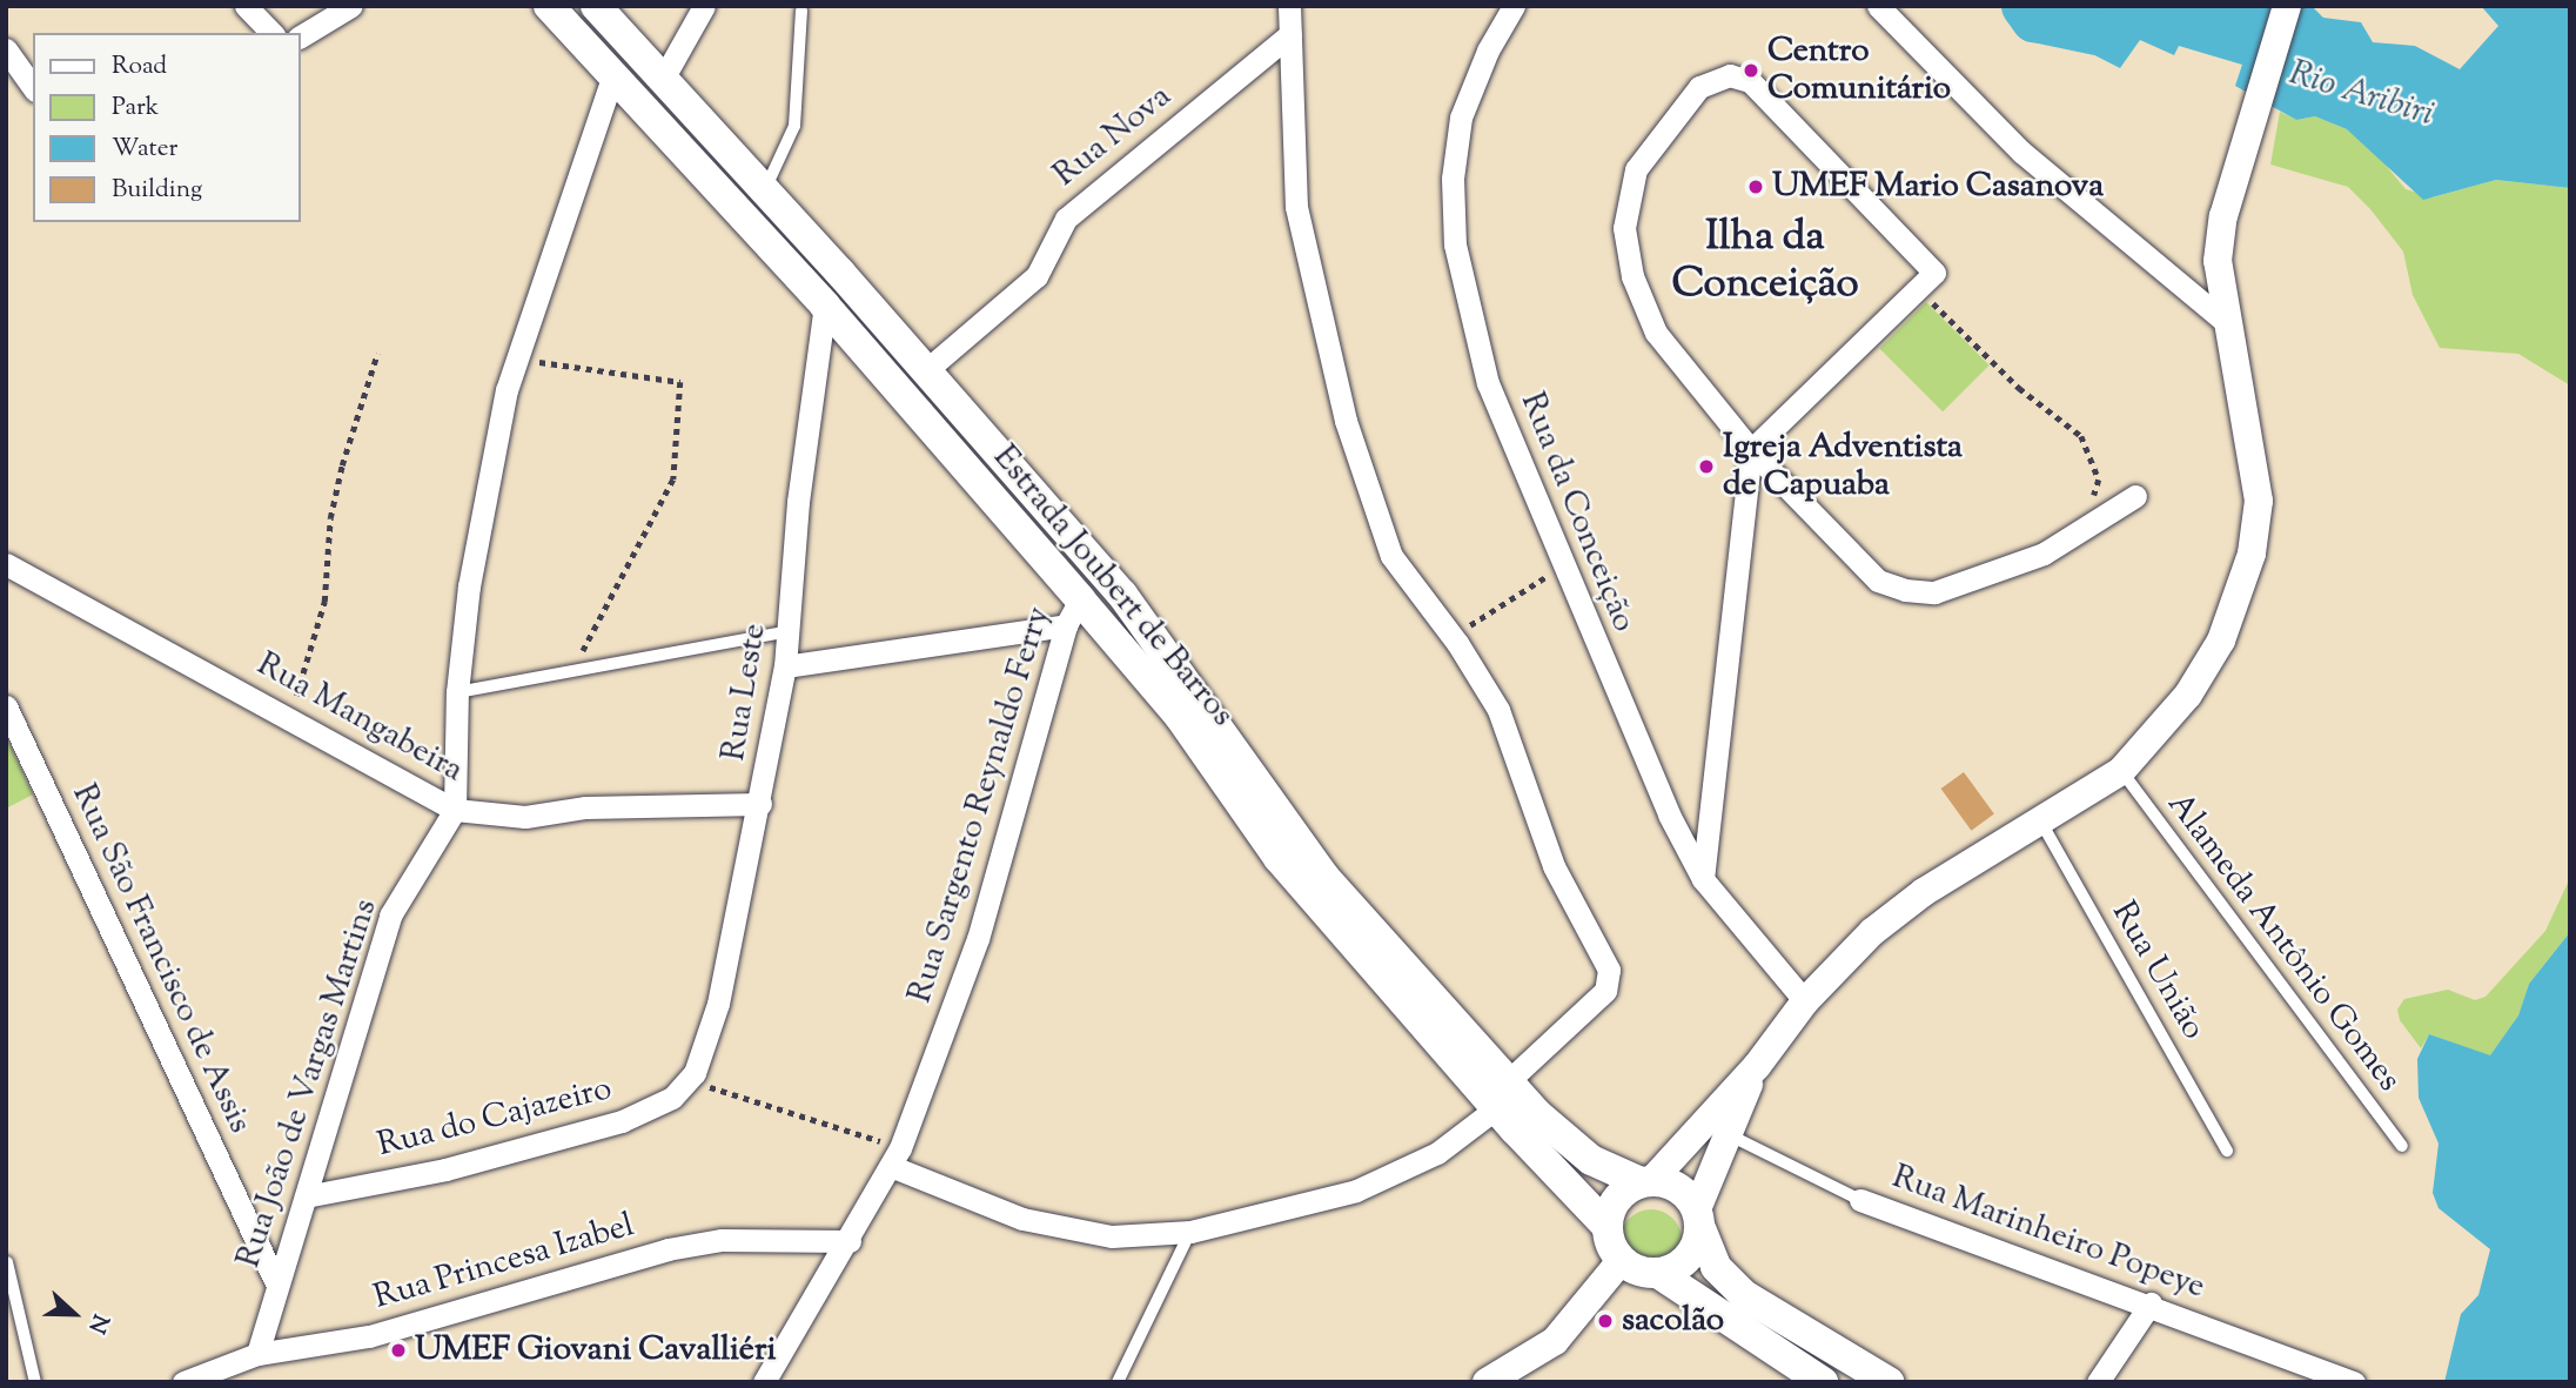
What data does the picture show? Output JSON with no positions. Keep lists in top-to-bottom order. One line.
{"streets":{"main road":["Estrada Joubert de Barros"],"street":["Rua Nova","Rua da Conceição","Rua Leste","Rua Mangabeira","Rua Sargento Reynaldo Ferry","Rua São Francisco de Assis","Rua João de Vargas Martins","Rua do Cajazeiro","Rua Marinheiro Popeye","Rua Princesa Izabel"],"lane":["Alameda Antônio Gomes","Rua União"]},"crossings":[["Rua Nova","Estrada Joubert de Barros"],["Estrada Joubert de Barros","Rua Leste"],["Estrada Joubert de Barros","Rua Sargento Reynaldo Ferry"],["Rua Leste","Rua Mangabeira"],["Rua Leste","Rua do Cajazeiro"],["Rua Mangabeira","Rua João de Vargas Martins"],["Rua Sargento Reynaldo Ferry","Rua Princesa Izabel"],["Rua São Francisco de Assis","Rua João de Vargas Martins"],["Rua João de Vargas Martins","Rua do Cajazeiro"],["Rua João de Vargas Martins","Rua Princesa Izabel"]],"districts":["Ilha da Conceição"],"water":["Rio Aribiri"],"places":["Centro Comunitário","UMEF Mario Casanova","Igreja Adventista de Capuaba","sacolão","UMEF Giovani Cavalliéri"],"legend":["Road","Park","Water","Building"],"north":"right"}
